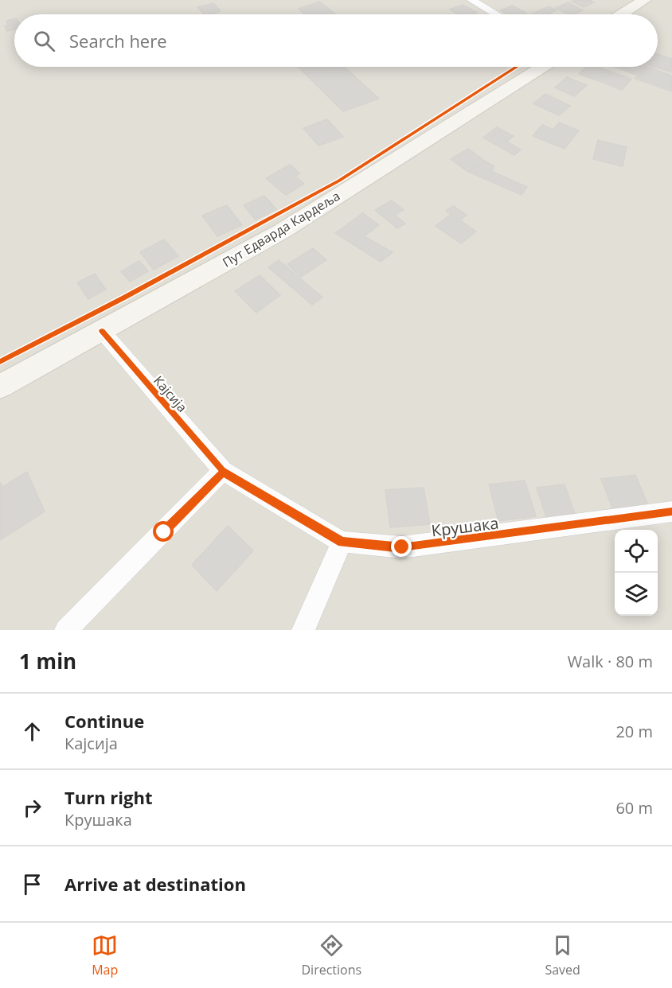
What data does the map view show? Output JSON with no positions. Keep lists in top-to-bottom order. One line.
{"streets":{"main road":["Пут Едварда Кардеља"],"street":["Кајсија","Крушака"]},"crossings":[["Пут Едварда Кардеља","Кајсија"],["Кајсија","Крушака"]],"page":{"search":"Search here","heading":["1 min","Walk · 80 m"],"list":[["Continue","Кајсија","20 m"],["Turn right","Крушака","60 m"],"Arrive at destination"],"nav":["Map","Directions","Saved"]}}
